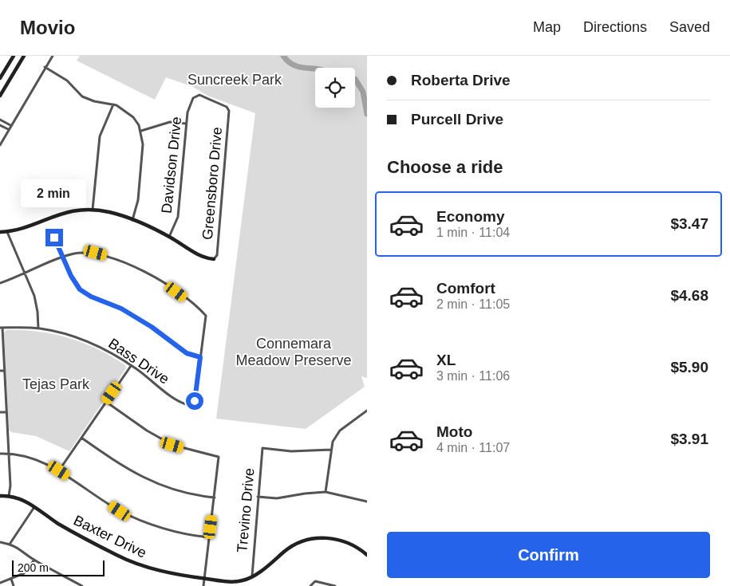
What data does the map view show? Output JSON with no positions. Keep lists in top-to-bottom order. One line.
{"streets":{"street":["Davidson Drive","Greensboro Drive","Bass Drive","Trevino Drive","Baxter Drive"]},"crossings":[["Davidson Drive","Greensboro Drive"],["Trevino Drive","Baxter Drive"]],"parks":["Suncreek Park","Connemara Meadow Preserve","Tejas Park"],"scale_bar":"200 m","page":{"header":"Movio","nav":["Map","Directions","Saved"],"banner":["Roberta Drive","Purcell Drive"],"heading":"Choose a ride","bubble":"2 min","list":[{"name":"Economy","note":"1 min · 11:04","value":"$3.47"},{"name":"Comfort","note":"2 min · 11:05","value":"$4.68"},{"name":"XL","note":"3 min · 11:06","value":"$5.90"},{"name":"Moto","note":"4 min · 11:07","value":"$3.91"}],"buttons":"Confirm","scale":"200 m"}}
